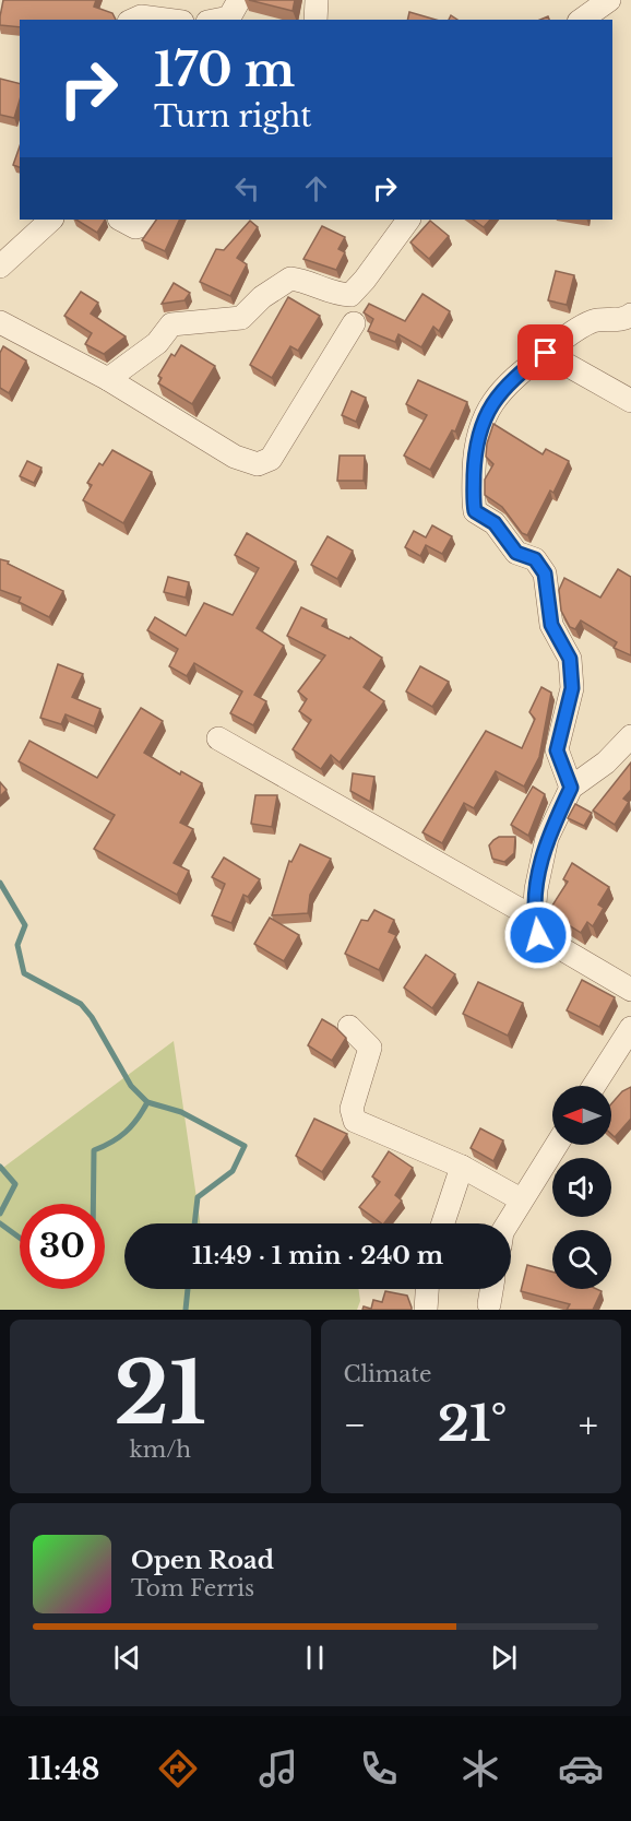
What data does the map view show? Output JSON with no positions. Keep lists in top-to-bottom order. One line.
{"north":"left","page":{"turn":["170 m","Turn right"],"limit":"30","trip":"11:49 · 1 min · 240 m","tile":[["21","km/h"],"Climate"],"heat":["−","21°","+"],"song":["Open Road","Tom Ferris"],"tabs":"11:48"}}
